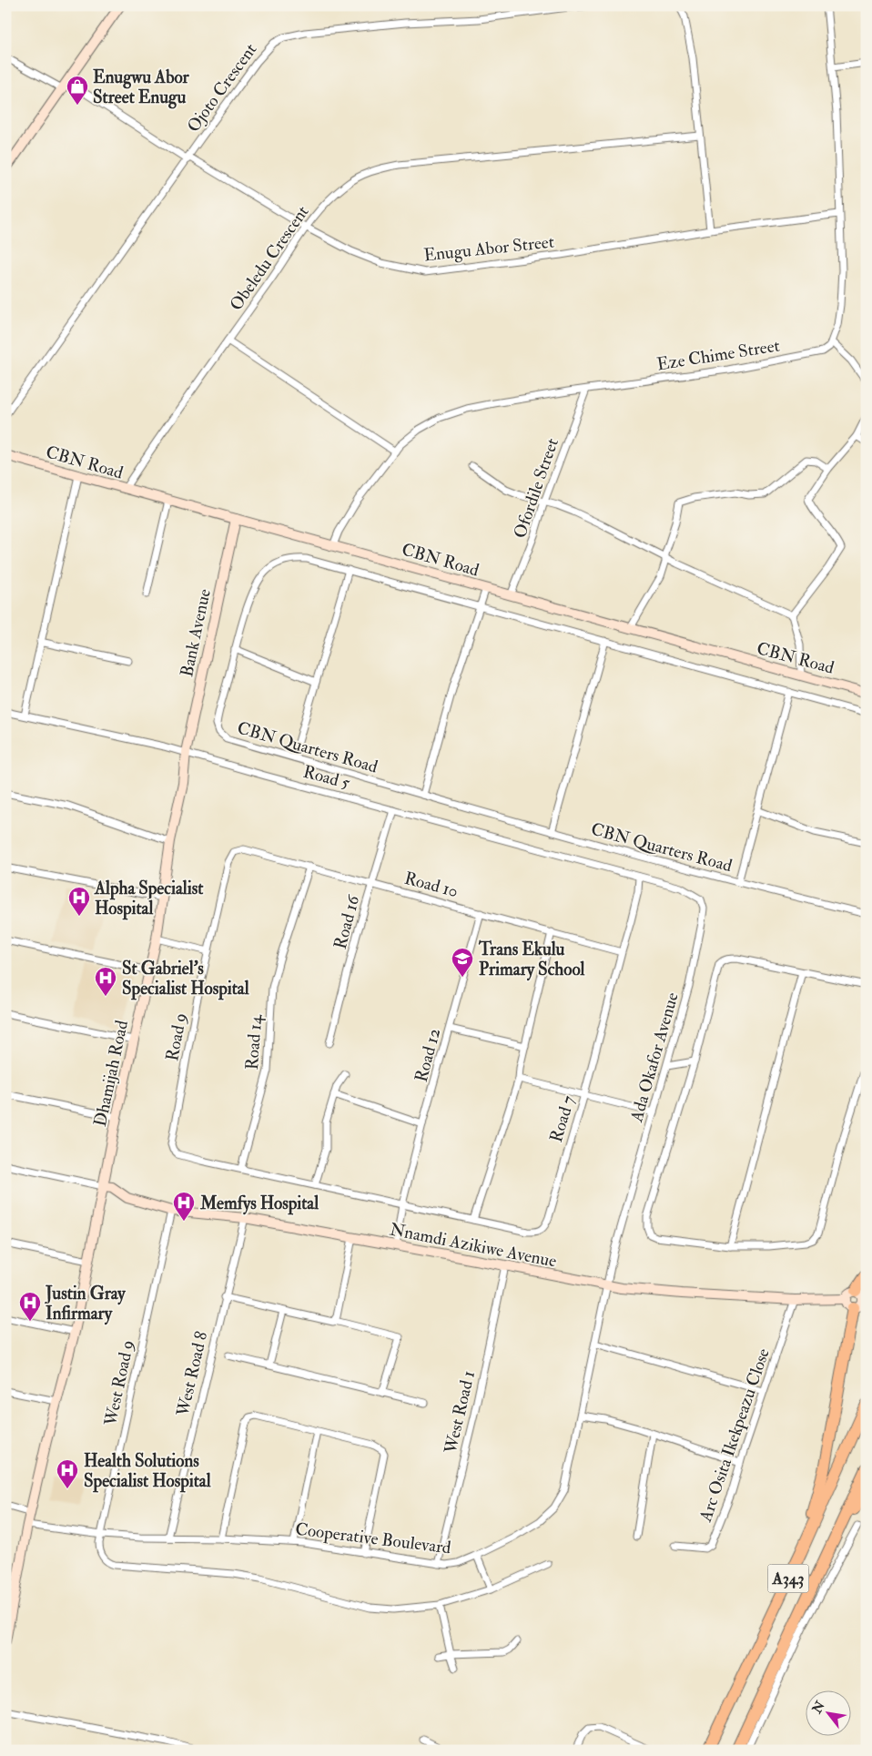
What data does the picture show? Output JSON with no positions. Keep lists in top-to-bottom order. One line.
{"streets":{"highway":["A343"],"main road":["CBN Road","Bank Avenue","Dhamijah Road","Nnamdi Azikiwe Avenue"],"street":["Ojoto Crescent","Enugu Abor Street","Obeledu Crescent","Eze Chime Street","Ofordile Street","CBN Quarters Road","Road 5","Road 10","Road 16","Road 9","Road 14","Road 12","Ada Okafor Avenue","Road 7","West Road 8","West Road 9","West Road 1","Arc Osita Ikekpeazu Close","Cooperative Boulevard"]},"crossings":[["Ojoto Crescent","Enugu Abor Street"],["Enugu Abor Street","Obeledu Crescent"],["Obeledu Crescent","CBN Road"],["Eze Chime Street","CBN Road"],["Eze Chime Street","Ofordile Street"],["CBN Road","Ofordile Street"],["CBN Road","Bank Avenue"],["Bank Avenue","Road 5"],["Bank Avenue","Dhamijah Road"],["Road 5","Road 16"],["Road 5","Ada Okafor Avenue"],["Road 5","Dhamijah Road"],["Road 5","Road 7"],["Road 10","Road 16"],["Road 10","Road 9"],["Road 10","Road 14"],["Road 10","Road 12"],["Road 10","Road 7"],["Road 9","Road 7"],["Road 14","Road 7"],["Road 12","Road 7"],["Road 12","Nnamdi Azikiwe Avenue"],["Ada Okafor Avenue","Road 7"],["Ada Okafor Avenue","Nnamdi Azikiwe Avenue"],["Ada Okafor Avenue","Cooperative Boulevard"],["Dhamijah Road","Nnamdi Azikiwe Avenue"],["Dhamijah Road","Cooperative Boulevard"],["Nnamdi Azikiwe Avenue","West Road 8"],["Nnamdi Azikiwe Avenue","West Road 9"],["Nnamdi Azikiwe Avenue","West Road 1"],["Nnamdi Azikiwe Avenue","Arc Osita Ikekpeazu Close"],["Nnamdi Azikiwe Avenue","Cooperative Boulevard"],["West Road 8","Cooperative Boulevard"],["West Road 9","Cooperative Boulevard"],["West Road 1","Cooperative Boulevard"]],"places":{"shop":["Enugwu Abor Street Enugu"],"hospital":["Alpha Specialist Hospital","St Gabriel's Specialist Hospital","Memfys Hospital","Justin Gray Infirmary","Health Solutions Specialist Hospital"],"school or university":["Trans Ekulu Primary School"]},"north":"top left"}
